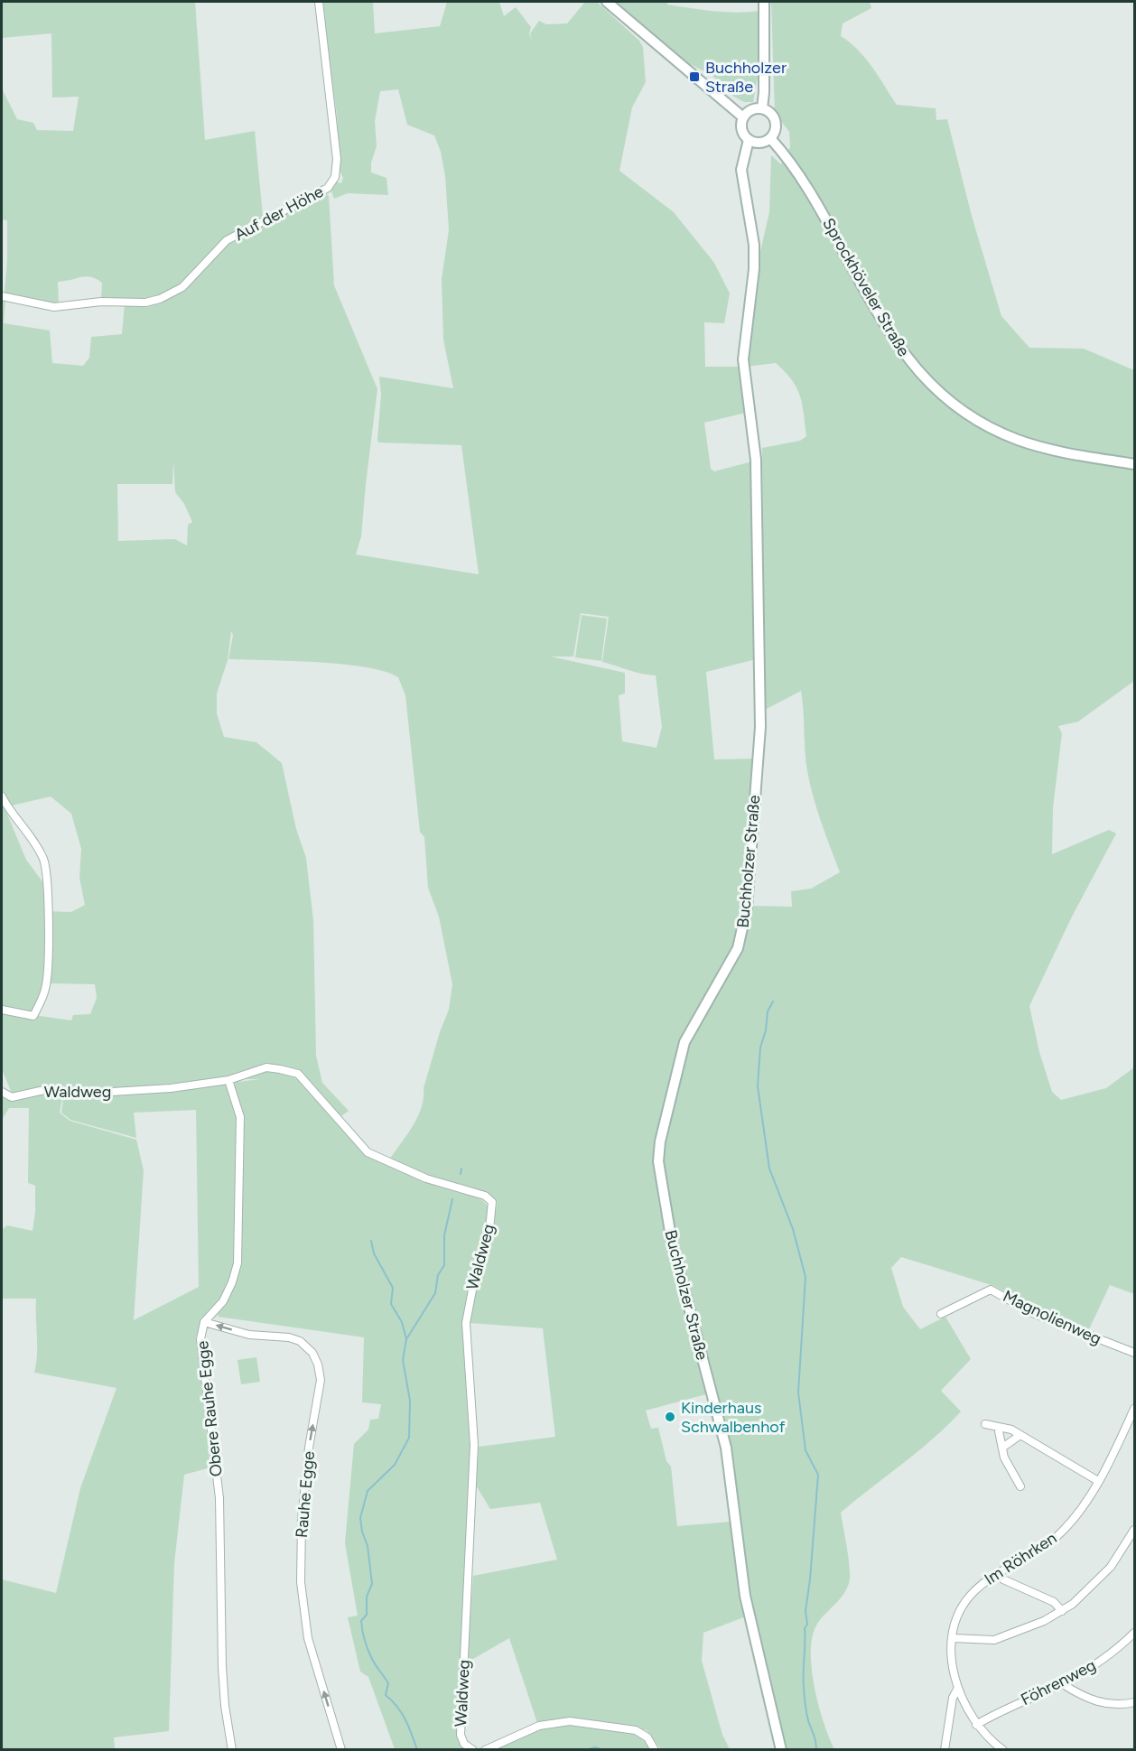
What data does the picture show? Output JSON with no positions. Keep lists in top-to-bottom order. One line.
{"streets":{"street":["Auf der Höhe","Sprockhöveler Straße","Buchholzer Straße","Waldweg","Magnolienweg","Obere Rauhe Egge","Rauhe Egge","Im Röhrken","Föhrenweg"]},"crossings":[["Sprockhöveler Straße","Buchholzer Straße"],["Waldweg","Obere Rauhe Egge"],["Obere Rauhe Egge","Rauhe Egge"],["Im Röhrken","Föhrenweg"]],"one_way":["Rauhe Egge"],"places":{"transit":["Buchholzer Straße"],"other":["Kinderhaus Schwalbenhof"]}}
